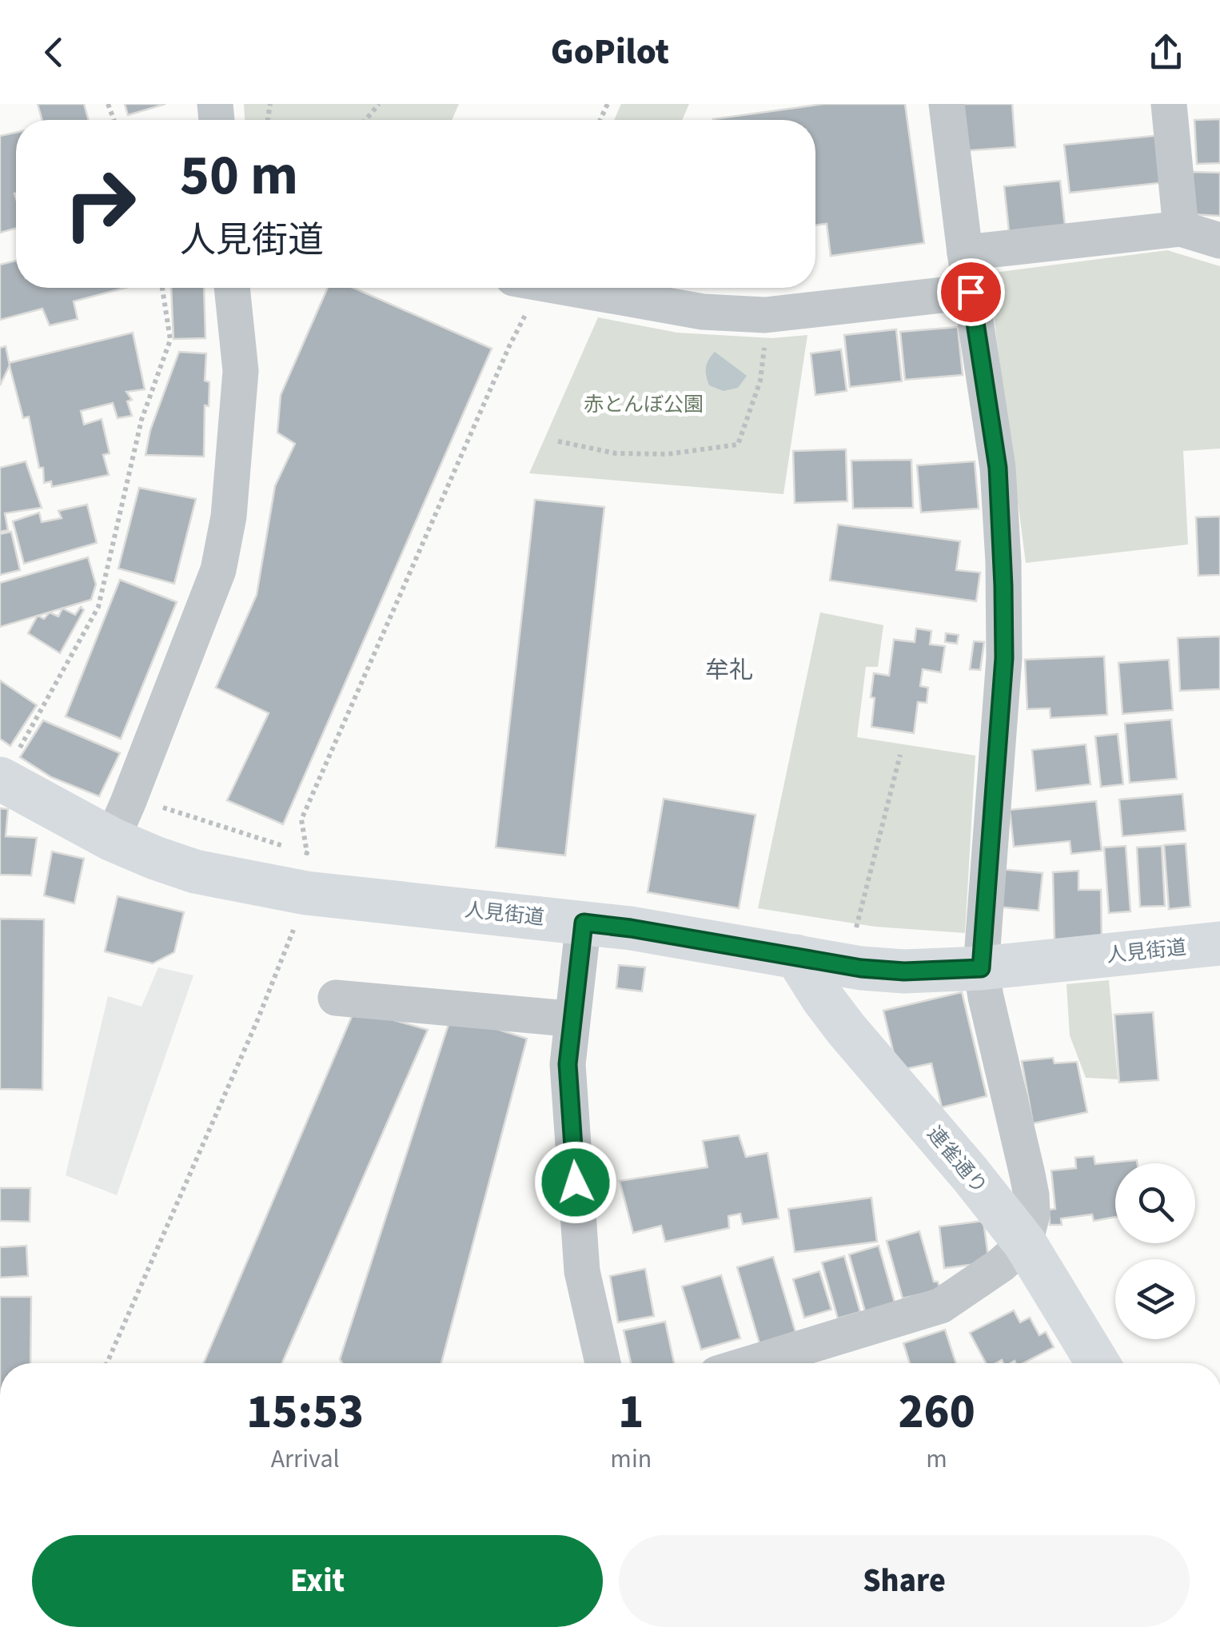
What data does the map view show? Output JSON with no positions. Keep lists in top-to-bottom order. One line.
{"streets":{"main road":["人見街道","連雀通り"]},"crossings":[["人見街道","連雀通り"]],"districts":["牟礼"],"parks":["赤とんぼ公園"],"page":{"header":"GoPilot","turn":["50 m","人見街道"],"eta":["15:53","Arrival","1","min","260","m"],"buttons":["Exit","Share"]}}
